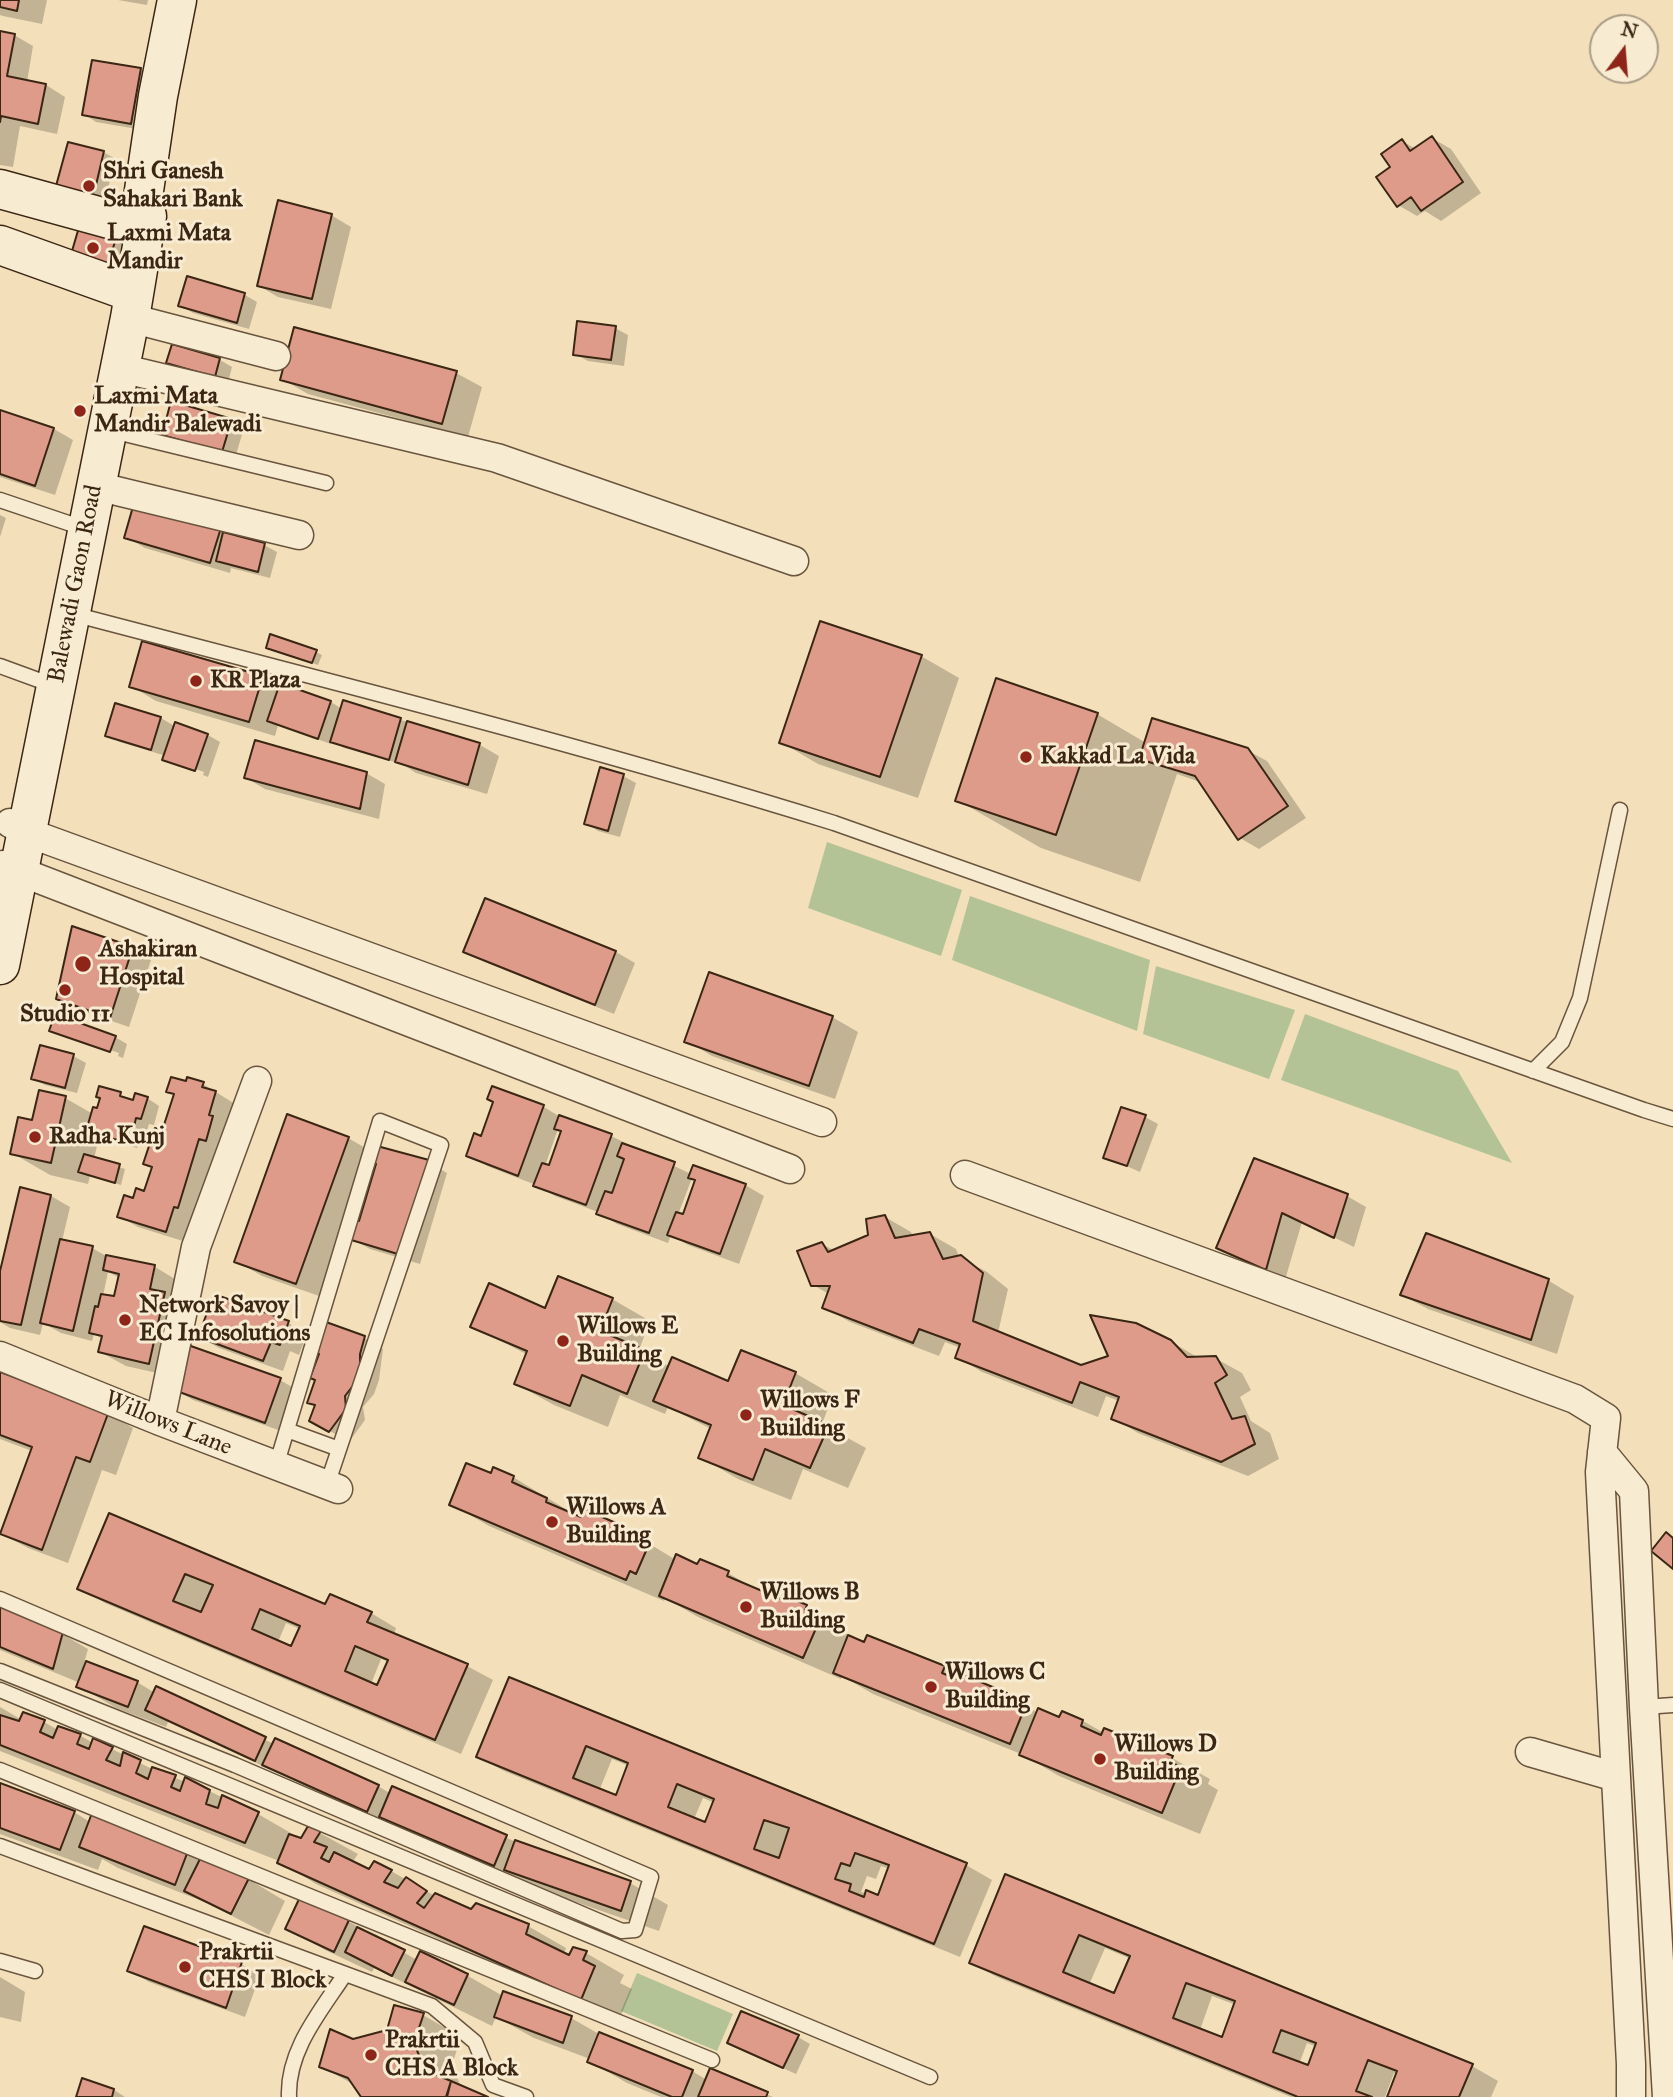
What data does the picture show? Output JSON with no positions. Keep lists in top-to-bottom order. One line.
{"streets":{"main road":["Balewadi Gaon Road"],"street":["Willows Lane"]},"places":["Shri Ganesh Sahakari Bank","Laxmi Mata Mandir","Laxmi Mata Mandir Balewadi","KR Plaza","Kakkad La Vida","Ashakiran Hospital","Studio 11","Radha Kunj","Network Savoy | EC Infosolutions","Willows E Building","Willows F Building","Willows A Building","Willows B Building","Willows C Building","Willows D Building","Prakrtii CHS I Block","Prakrtii CHS A Block"],"north":"top"}
